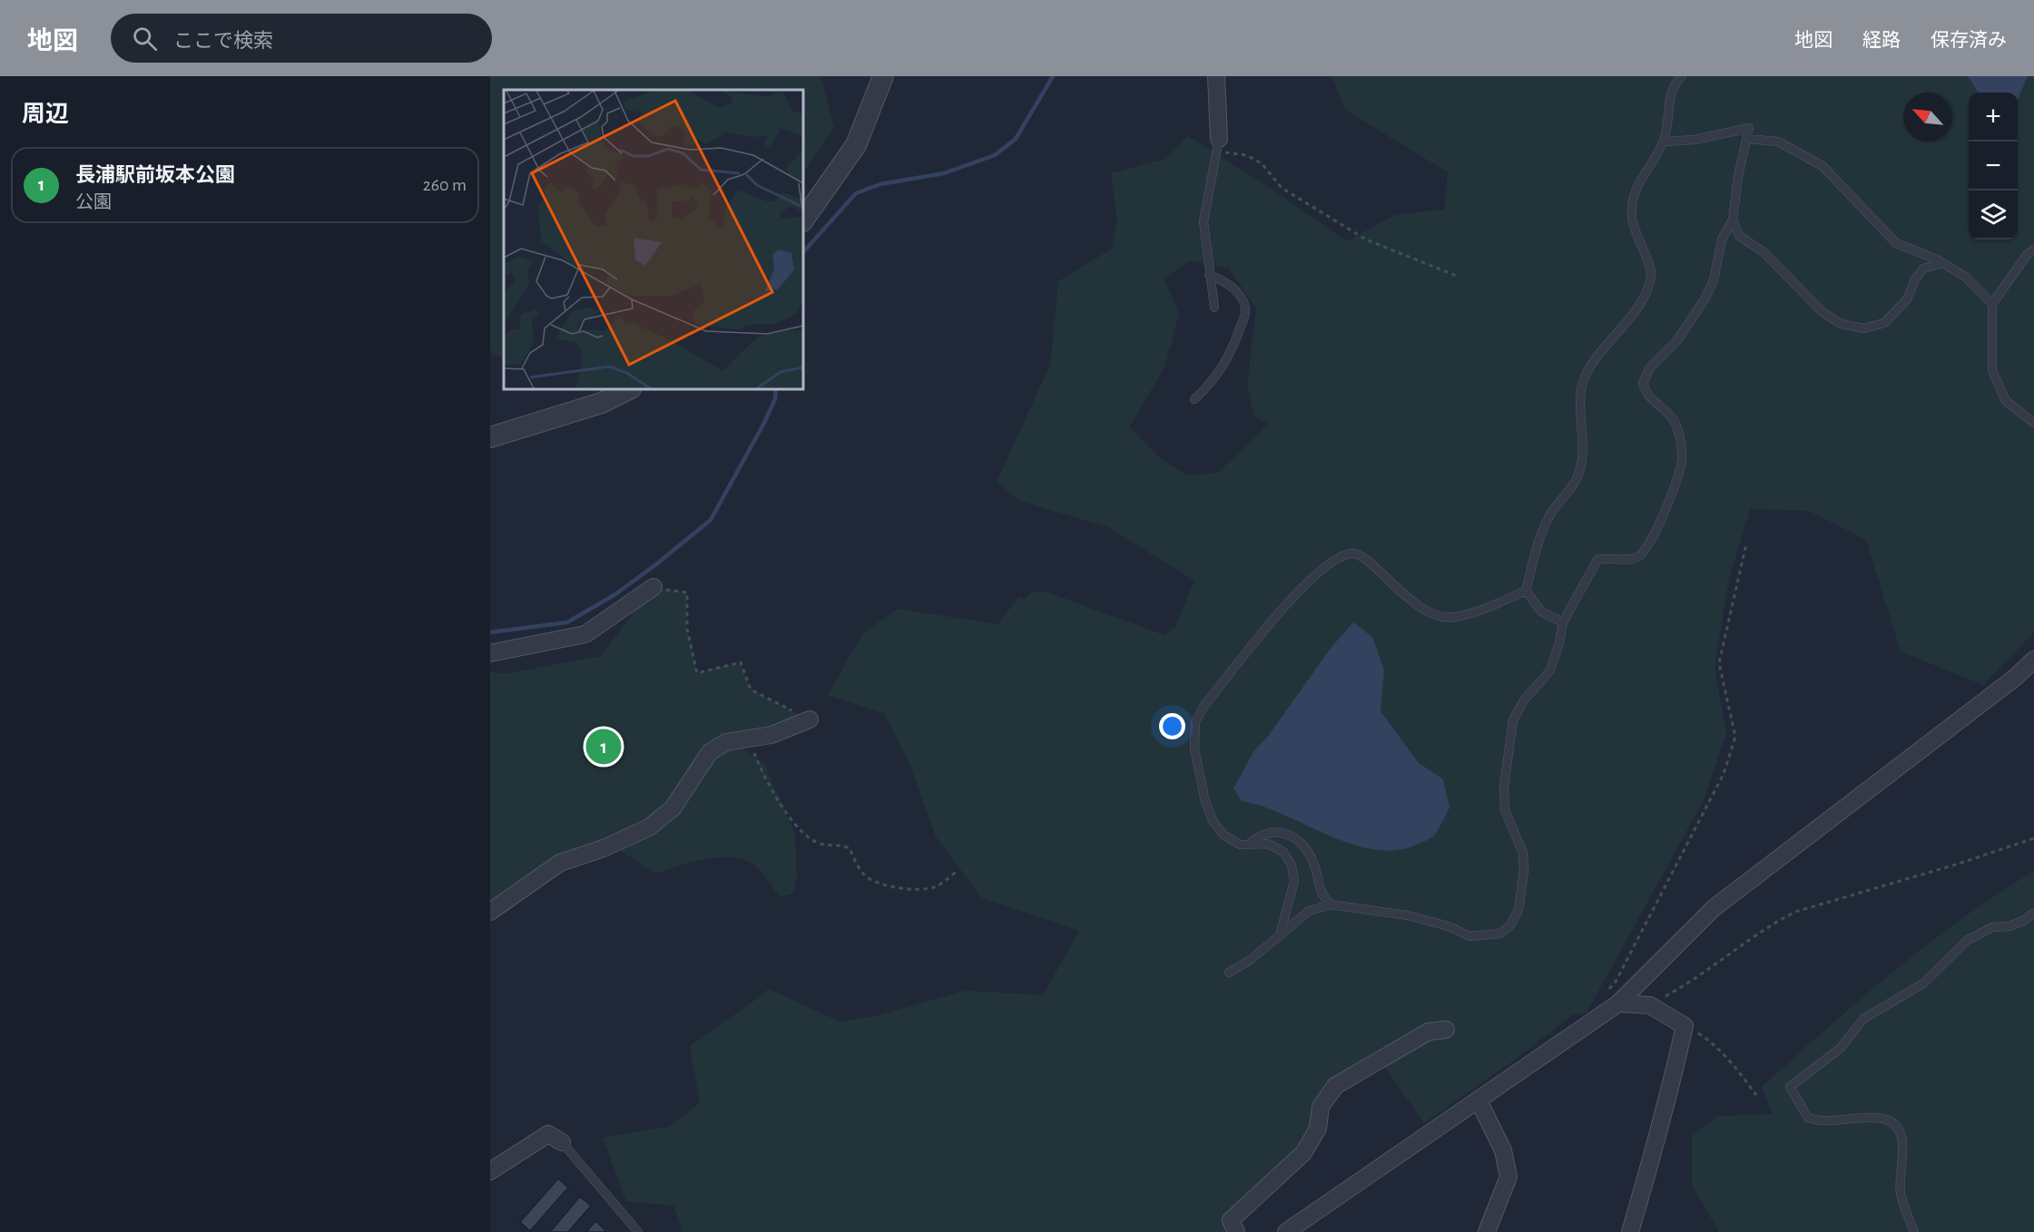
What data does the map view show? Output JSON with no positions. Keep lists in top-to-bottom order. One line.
{"north":"top left","page":{"header":"地図","search":"ここで検索","nav":["地図","経路","保存済み"],"heading":"周辺","map_buttons":["+","−"],"list":[{"mark":"1","name":"長浦駅前坂本公園","note":"公園","value":"260 m"}],"pins":"1"}}
